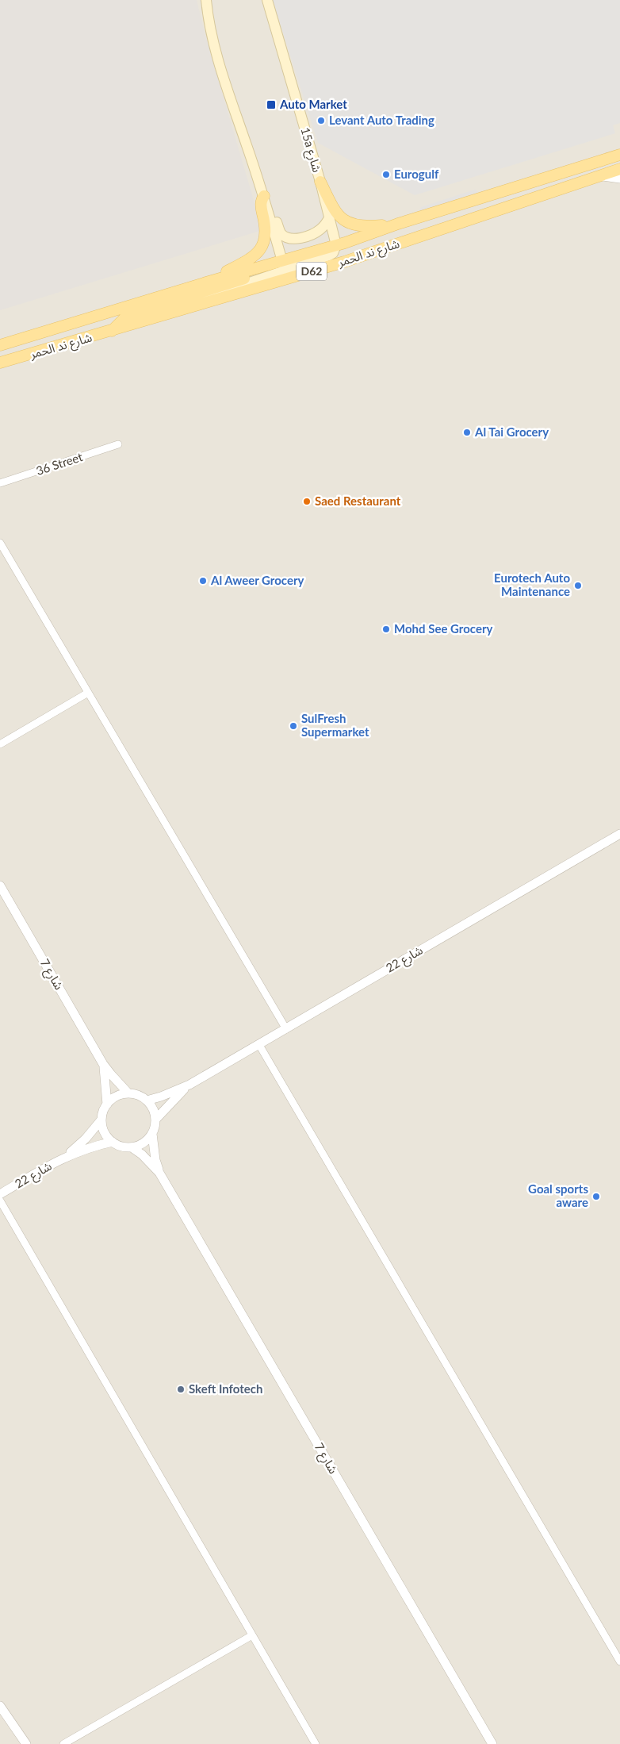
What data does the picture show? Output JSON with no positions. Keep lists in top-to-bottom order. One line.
{"streets":{"main road":["15a شارع","شارع ند الحمر","D62"],"street":["36 Street","شارع 22","شارع 7"]},"crossings":[["15a شارع","شارع ند الحمر"],["شارع 22","شارع 7"]],"places":{"transit":["Auto Market"],"other":["Levant Auto Trading","Eurogulf","Al Tai Grocery","Saed Restaurant","Al Aweer Grocery","Eurotech Auto Maintenance","Mohd See Grocery","SulFresh Supermarket","Goal sports aware","Skeft Infotech"]}}
